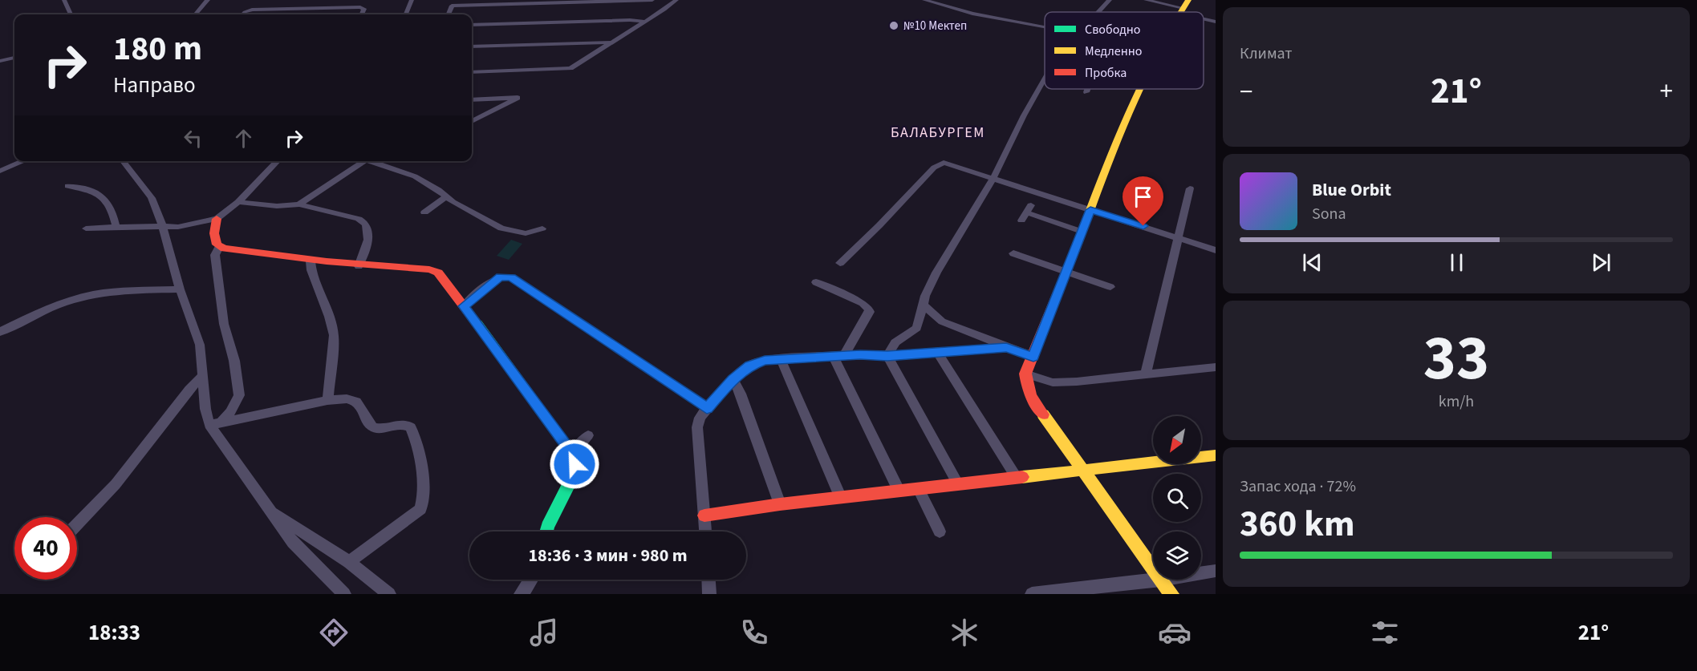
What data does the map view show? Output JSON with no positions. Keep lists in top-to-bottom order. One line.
{"districts":["БАЛАБУРГЕМ"],"places":["№10 Мектеп"],"legend":["Свободно","Медленно","Пробка"],"north":"bottom left","page":{"tile":["Климат",["33","km/h"],["Запас хода · 72%","360 km"]],"turn":["180 m","Направо"],"heat":["−","21°","+"],"song":["Blue Orbit","Sona"],"limit":"40","trip":"18:36 · 3 мин · 980 m","tabs":["18:33","21°"]}}
